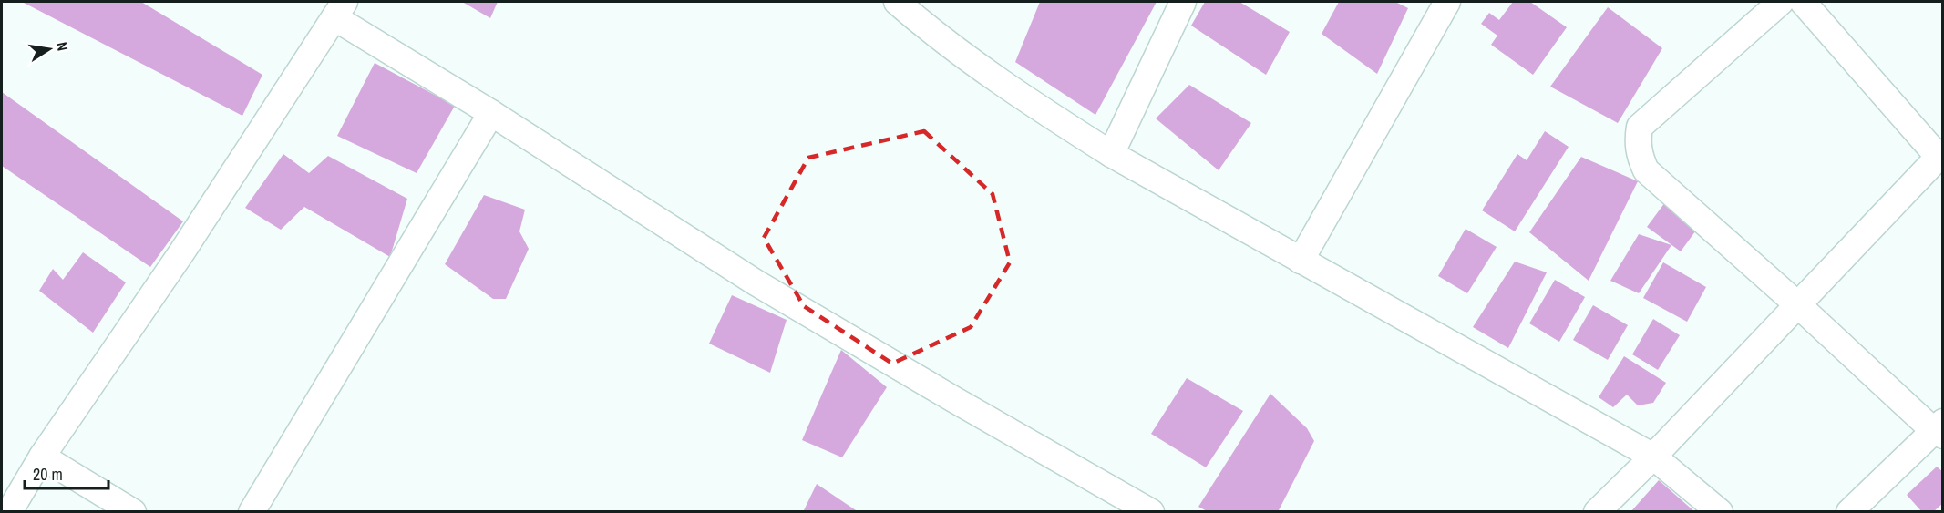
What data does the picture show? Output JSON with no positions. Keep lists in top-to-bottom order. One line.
{"scale_bar":"20 m","north":"right"}
